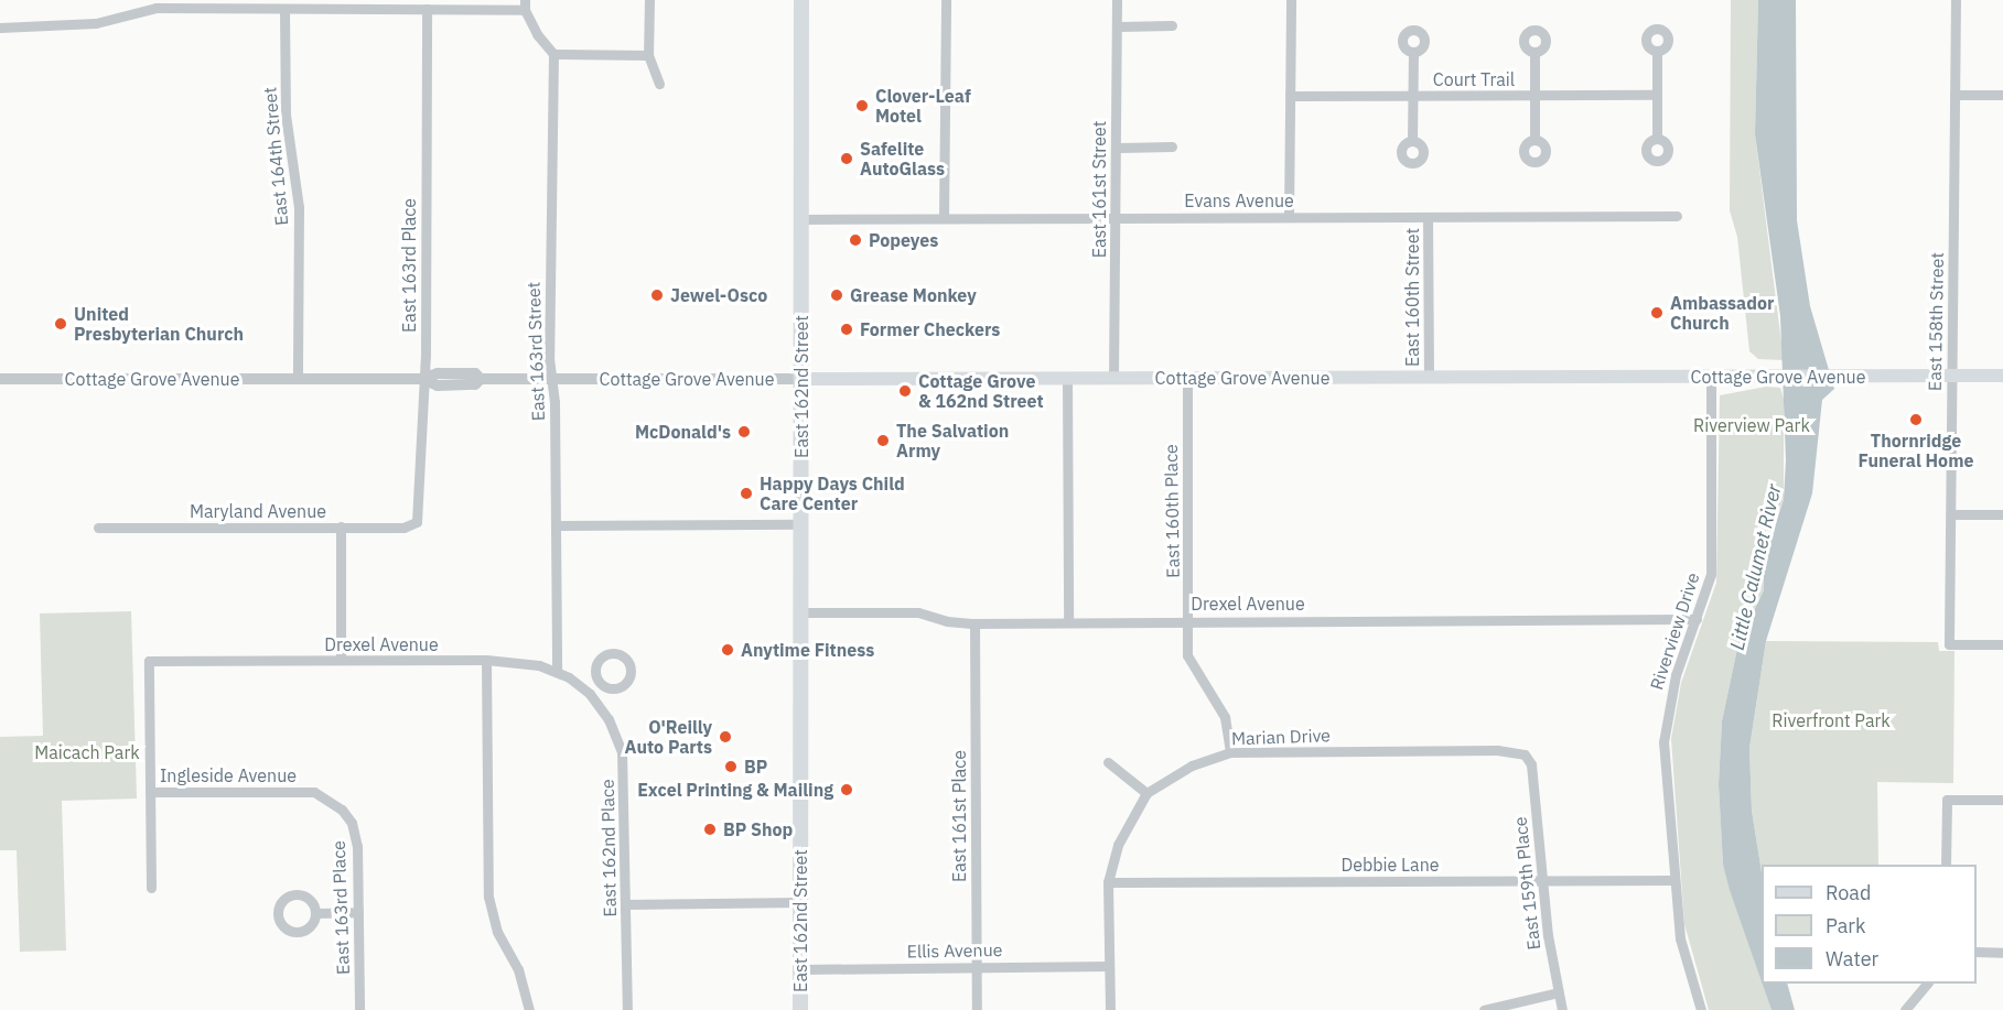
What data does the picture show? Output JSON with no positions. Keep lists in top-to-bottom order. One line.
{"streets":{"main road":["Cottage Grove Avenue","East 162nd Street"],"street":["Court Trail","East 164th Street","East 161st Street","Evans Avenue","East 163rd Place","East 160th Street","East 158th Street","East 163rd Street","Maryland Avenue","East 160th Place","Drexel Avenue","Riverview Drive","Marian Drive","Ingleside Avenue","East 161st Place","East 162nd Place","Debbie Lane","East 159th Place","Ellis Avenue"]},"crossings":[["East 164th Street","Cottage Grove Avenue"],["East 161st Street","Evans Avenue"],["East 161st Street","Cottage Grove Avenue"],["Evans Avenue","East 160th Street"],["Evans Avenue","East 162nd Street"],["East 163rd Place","Cottage Grove Avenue"],["East 163rd Place","Maryland Avenue"],["East 163rd Place","Ingleside Avenue"],["East 160th Street","Cottage Grove Avenue"],["East 158th Street","Cottage Grove Avenue"],["East 163rd Street","Cottage Grove Avenue"],["East 163rd Street","Drexel Avenue"],["Cottage Grove Avenue","East 162nd Street"],["Cottage Grove Avenue","East 160th Place"],["Cottage Grove Avenue","Riverview Drive"],["East 162nd Street","Drexel Avenue"],["East 162nd Street","Ellis Avenue"],["East 160th Place","Drexel Avenue"],["East 160th Place","Marian Drive"],["Drexel Avenue","Riverview Drive"],["Drexel Avenue","Ingleside Avenue"],["Drexel Avenue","East 161st Place"],["Drexel Avenue","East 162nd Place"],["Riverview Drive","Debbie Lane"],["Marian Drive","Debbie Lane"],["Marian Drive","East 159th Place"],["East 161st Place","Ellis Avenue"],["Debbie Lane","East 159th Place"]],"water":["Little Calumet River"],"parks":["Riverview Park","Riverfront Park","Maicach Park"],"places":["Clover-Leaf Motel","Safelite AutoGlass","Popeyes","Jewel-Osco","Grease Monkey","Ambassador Church","United Presbyterian Church","Former Checkers","Cottage Grove & 162nd Street","Thornridge Funeral Home","McDonald's","The Salvation Army","Happy Days Child Care Center","Anytime Fitness","O'Reilly Auto Parts","BP","Excel Printing & Mailing","BP Shop"],"legend":["Road","Park","Water"]}
